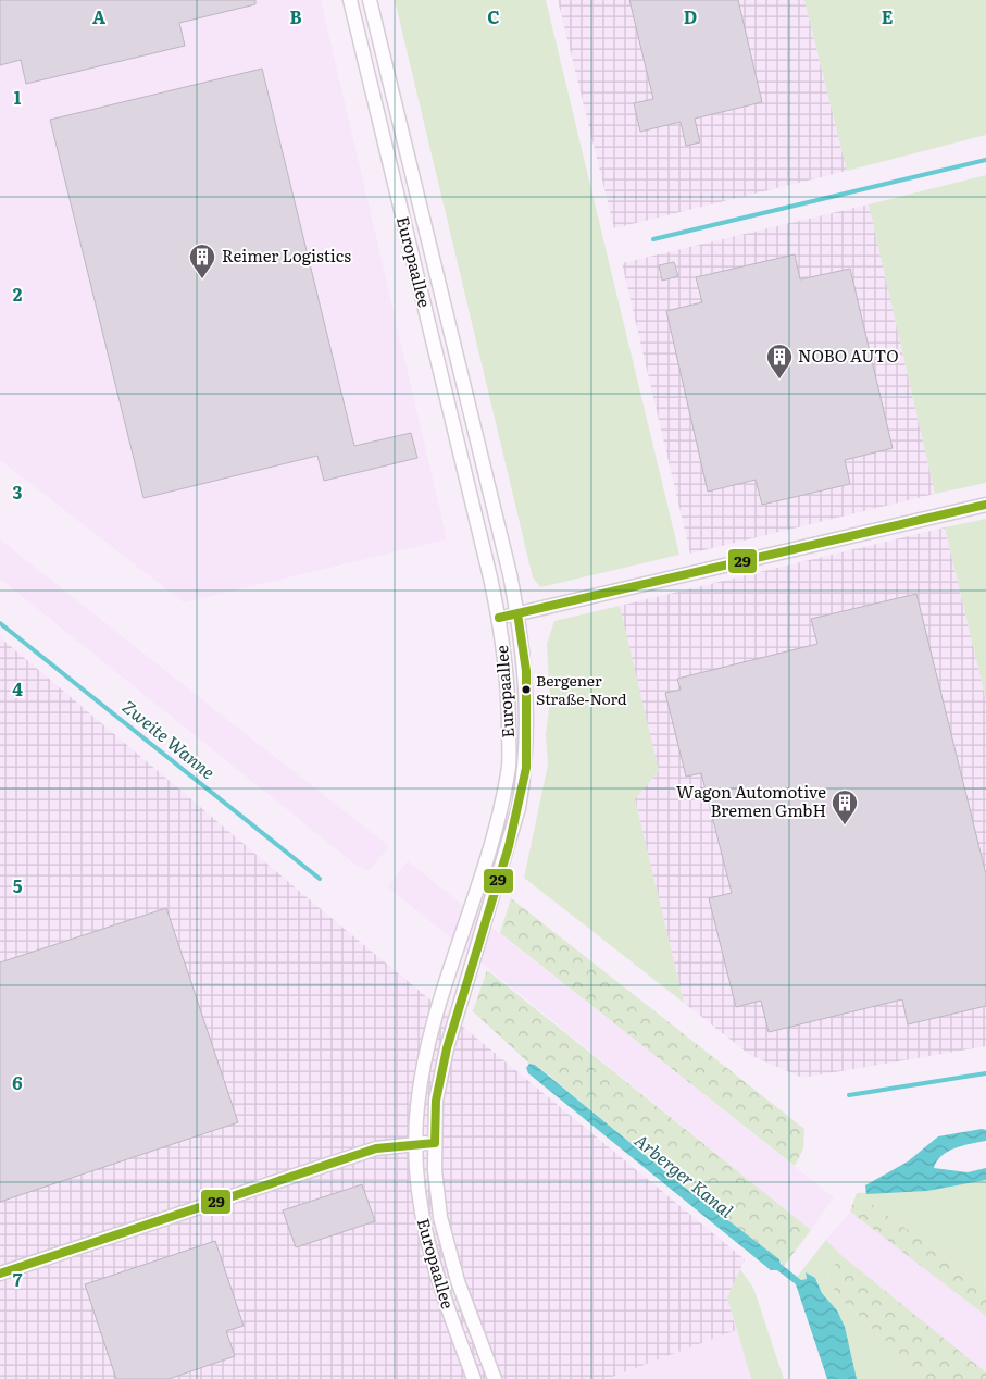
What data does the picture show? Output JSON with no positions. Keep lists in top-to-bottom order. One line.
{"streets":{"street":["Europaallee"]},"water":["Zweite Wanne","Arberger Kanal"],"places":{"building":["Reimer Logistics","NOBO AUTO","Wagon Automotive Bremen GmbH"],"other":["Bergener Straße-Nord"]},"lines":["transit line 29"],"grid":{"columns":["A","B","C","D","E"],"rows":["1","2","3","4","5","6","7"]}}
